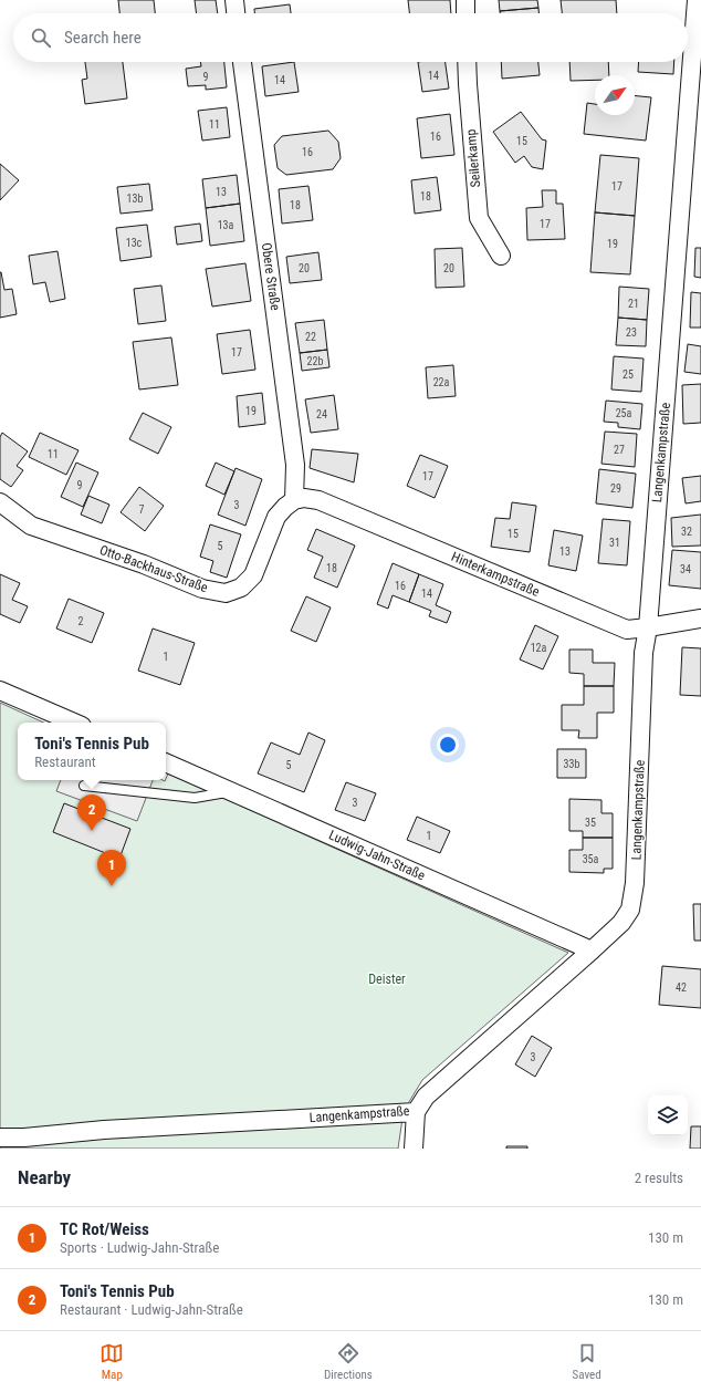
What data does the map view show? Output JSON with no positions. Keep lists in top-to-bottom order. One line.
{"streets":{"street":["Seilerkamp","Obere Straße","Langenkampstraße","Otto-Backhaus-Straße","Hinterkampstraße","Ludwig-Jahn-Straße"]},"crossings":[["Obere Straße","Otto-Backhaus-Straße"],["Obere Straße","Hinterkampstraße"],["Langenkampstraße","Hinterkampstraße"],["Langenkampstraße","Ludwig-Jahn-Straße"],["Otto-Backhaus-Straße","Hinterkampstraße"]],"parks":["Deister"],"house_numbers":["14","9","14","11","16","15","16","17","13","18","13b","18","17","13a","13c","19","20","20","21","23","22","17","22b","25","22a","19","25a","24","27","11","17","9","29","3","7","32","15","31","5","13","18","34","16","14","2","12a","1","33b","5","3","35","1","35a","42","3"],"north":"top right","page":{"search":"Search here","popup":["Toni's Tennis Pub","Restaurant"],"pins":["2","1"],"heading":["Nearby","2 results"],"list":[{"mark":"1","name":"TC Rot/Weiss","note":"Sports · Ludwig-Jahn-Straße","value":"130 m"},{"mark":"2","name":"Toni's Tennis Pub","note":"Restaurant · Ludwig-Jahn-Straße","value":"130 m"}],"nav":["Map","Directions","Saved"]}}
